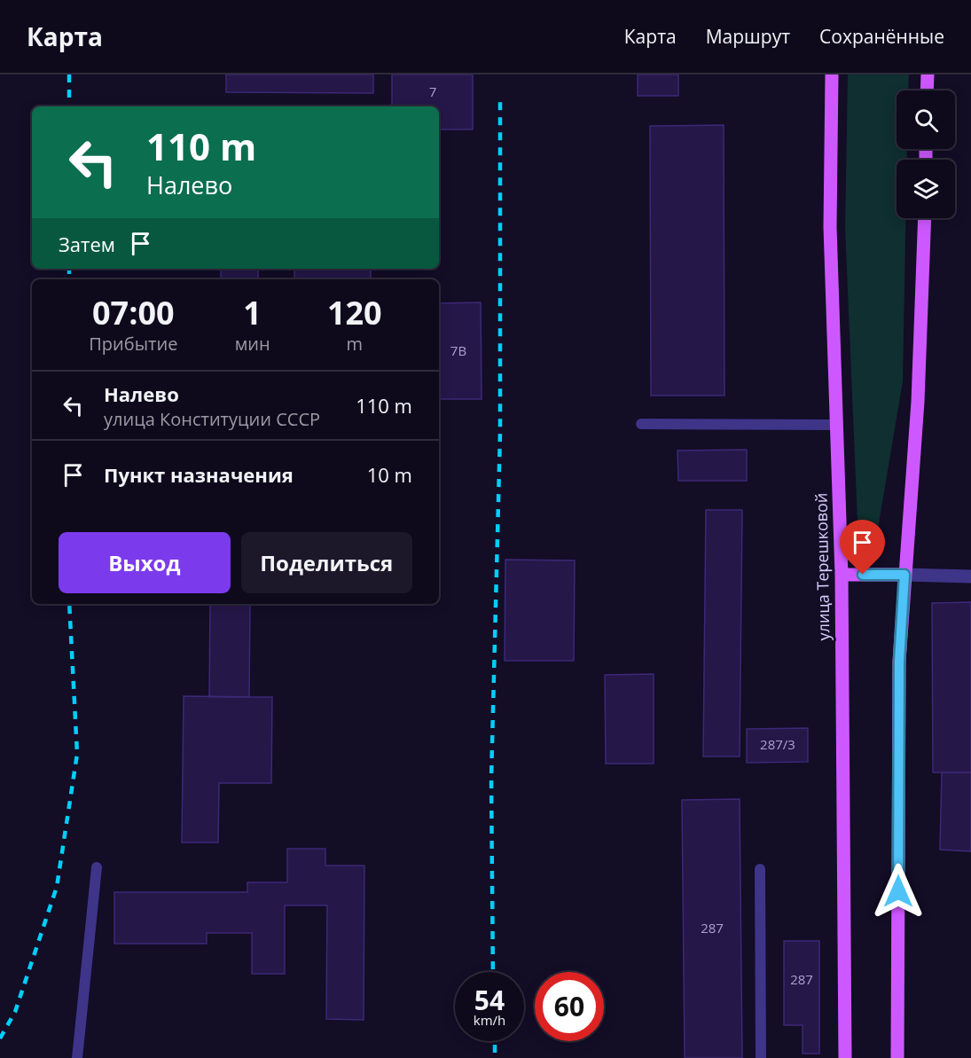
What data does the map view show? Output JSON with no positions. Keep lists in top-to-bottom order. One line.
{"streets":{"main road":["улица Терешковой"]},"house_numbers":["7","7В","287/3","287","287"],"page":{"header":"Карта","nav":["Карта","Маршрут","Сохранённые"],"turn":["110 m","Налево"],"then":"Затем","eta":["07:00","Прибытие","1","мин","120","m"],"list":[{"name":"Налево","note":"улица Конституции СССР","value":"110 m"},{"name":"Пункт назначения","value":"10 m"}],"buttons":["Выход","Поделиться"],"speed":"54 km/h","limit":"60"}}
